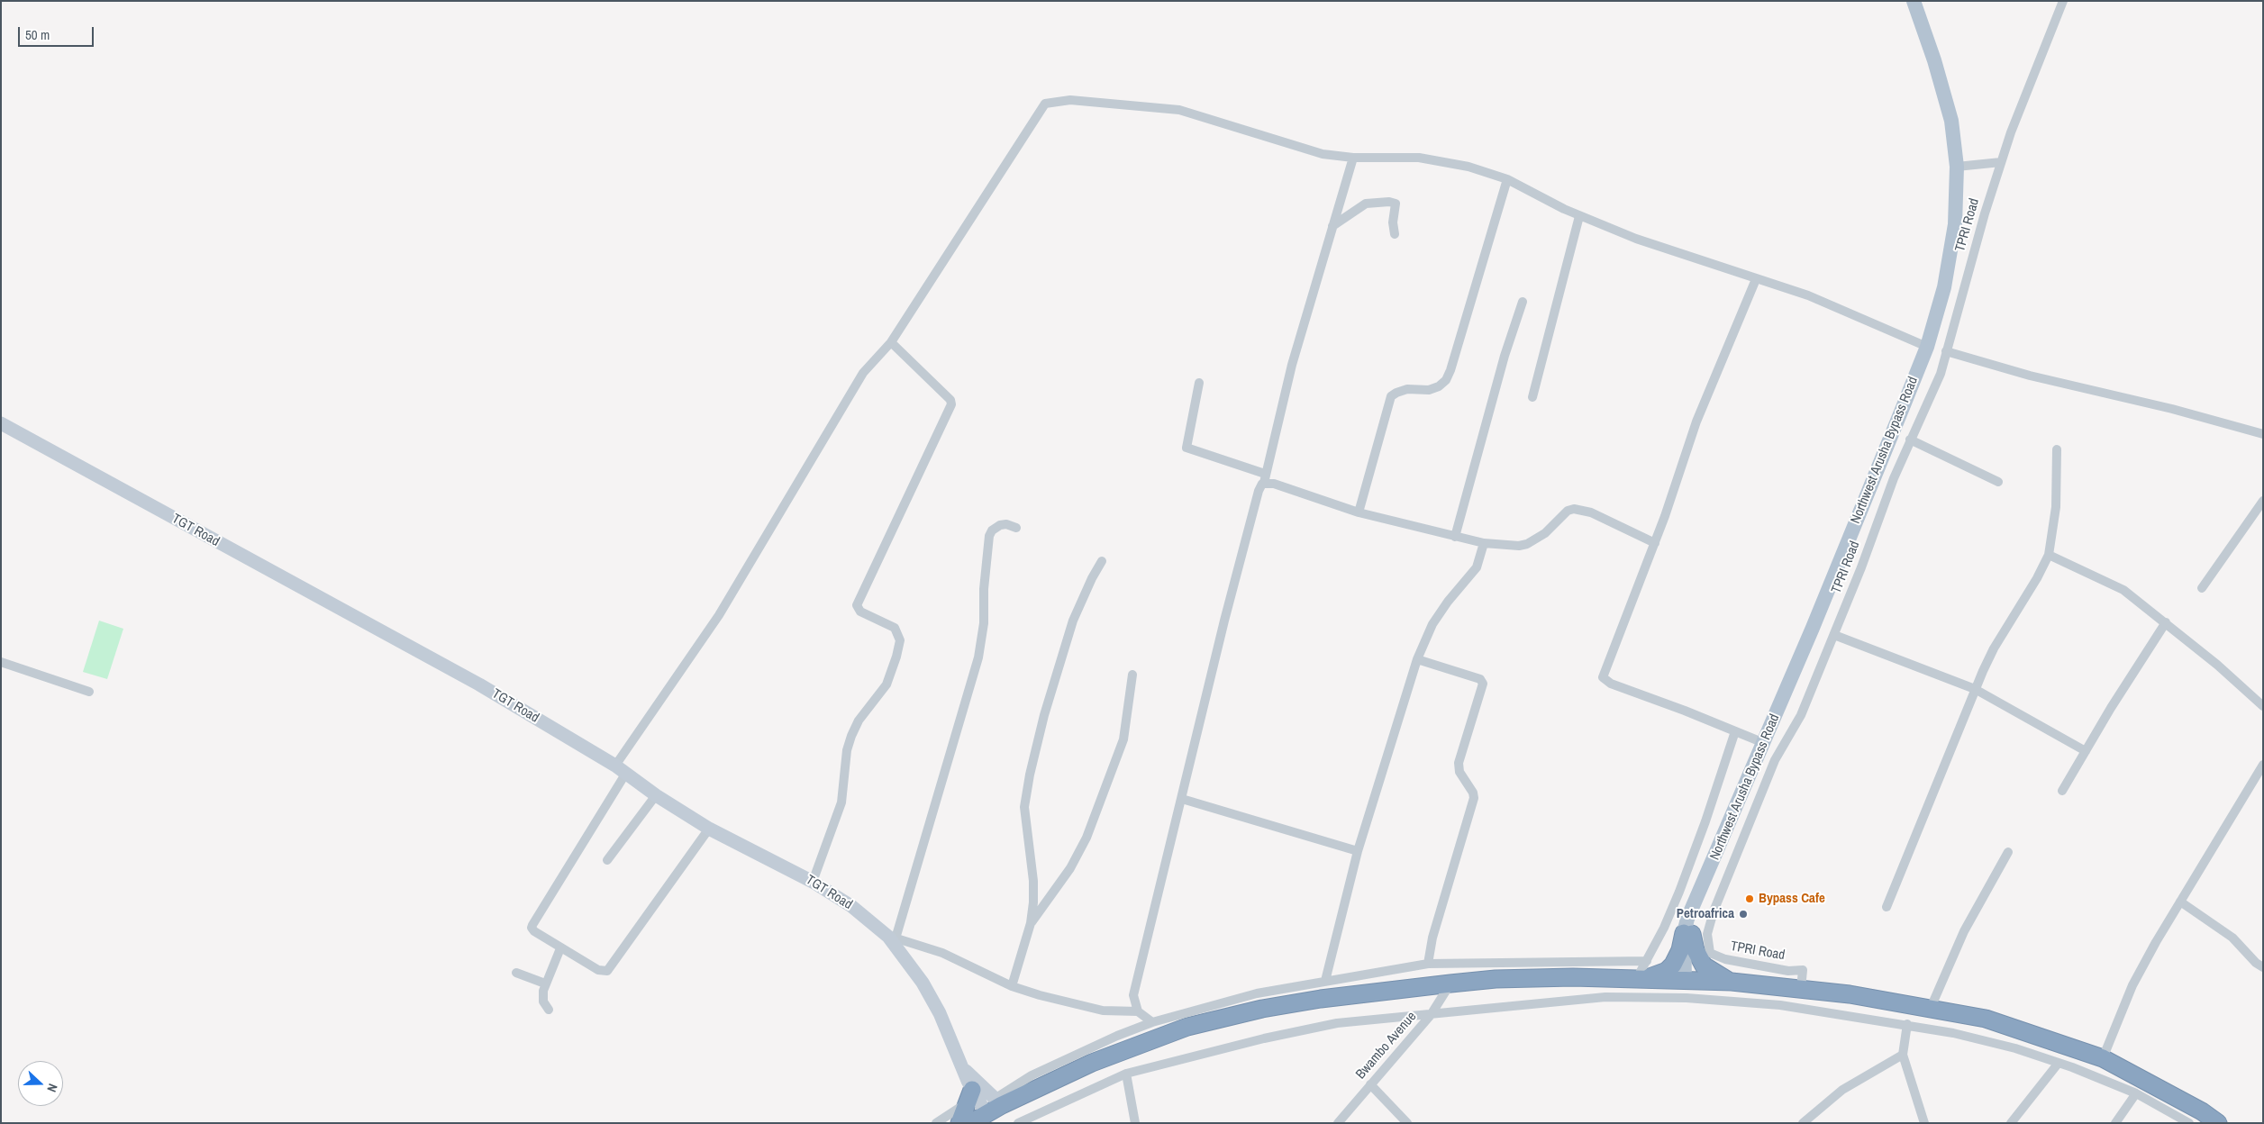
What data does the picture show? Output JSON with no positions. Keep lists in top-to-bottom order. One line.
{"streets":{"main road":["Northwest Arusha Bypass Road"],"street":["TPRI Road","TGT Road","Bwambo Avenue"]},"places":["Bypass Cafe","Petroafrica"],"scale_bar":"50 m","north":"right"}
